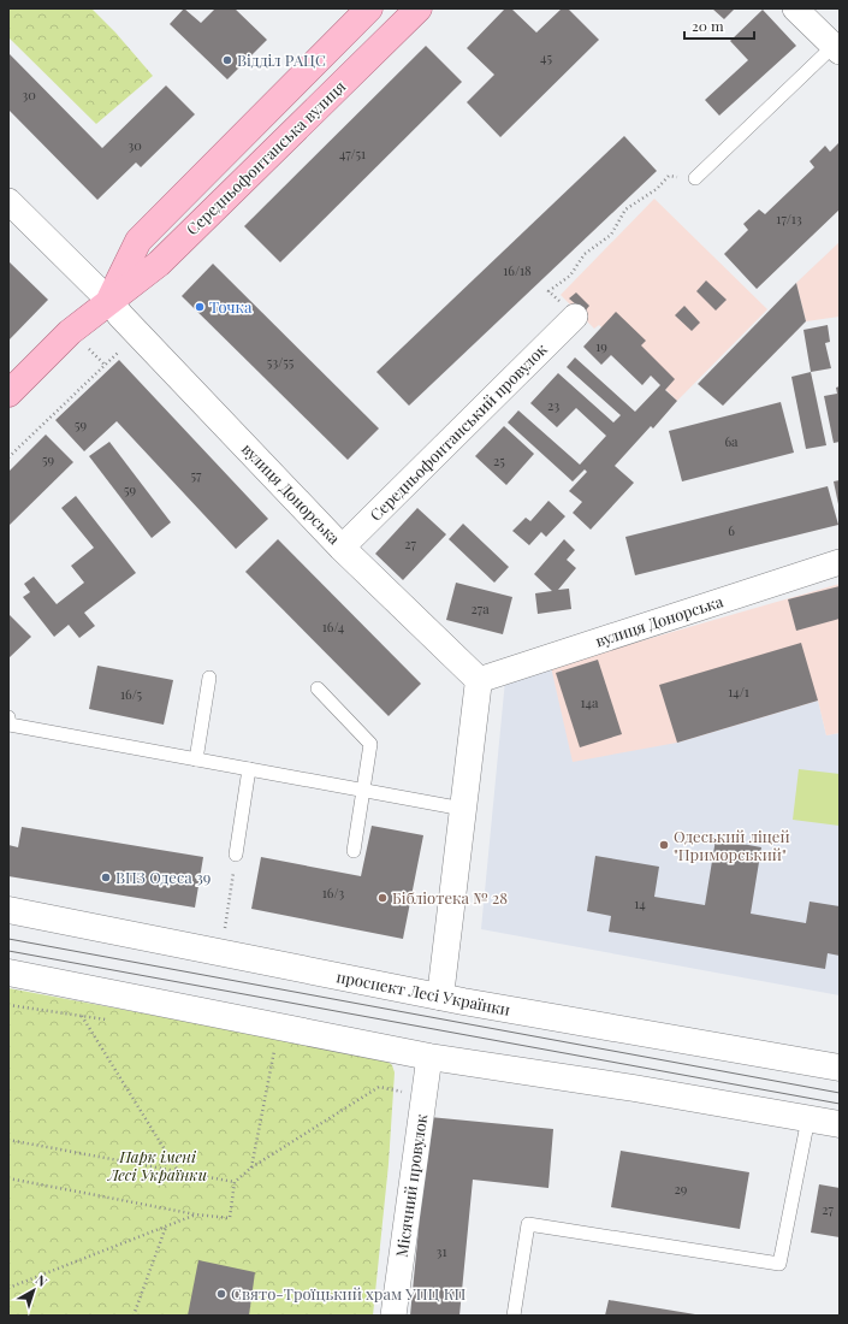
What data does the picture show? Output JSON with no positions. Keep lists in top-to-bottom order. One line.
{"streets":{"main road":["Середньофонтанська вулиця","вулиця Донорська","проспект Лесі Українки"],"street":["Середньофонтанський провулок","Місячний провулок"]},"crossings":[["Середньофонтанська вулиця","вулиця Донорська"],["Середньофонтанський провулок","вулиця Донорська"]],"parks":["Парк імені Лесі Українки"],"places":["Відділ РАЦС","Точка","Одеський ліцей \"Приморський\"","ВПЗ Одеса 39","Бібліотека № 28","Свято-Троїцький храм УПЦ КП"],"house_numbers":["45","30","30","47/51","17/13","16/18","19","53/55","23","59","6а","59","25","57","59","6","27","27а","16/4","14/1","16/5","14а","16/3","14","29","27","31"],"scale_bar":"20 m","north":"top right"}
